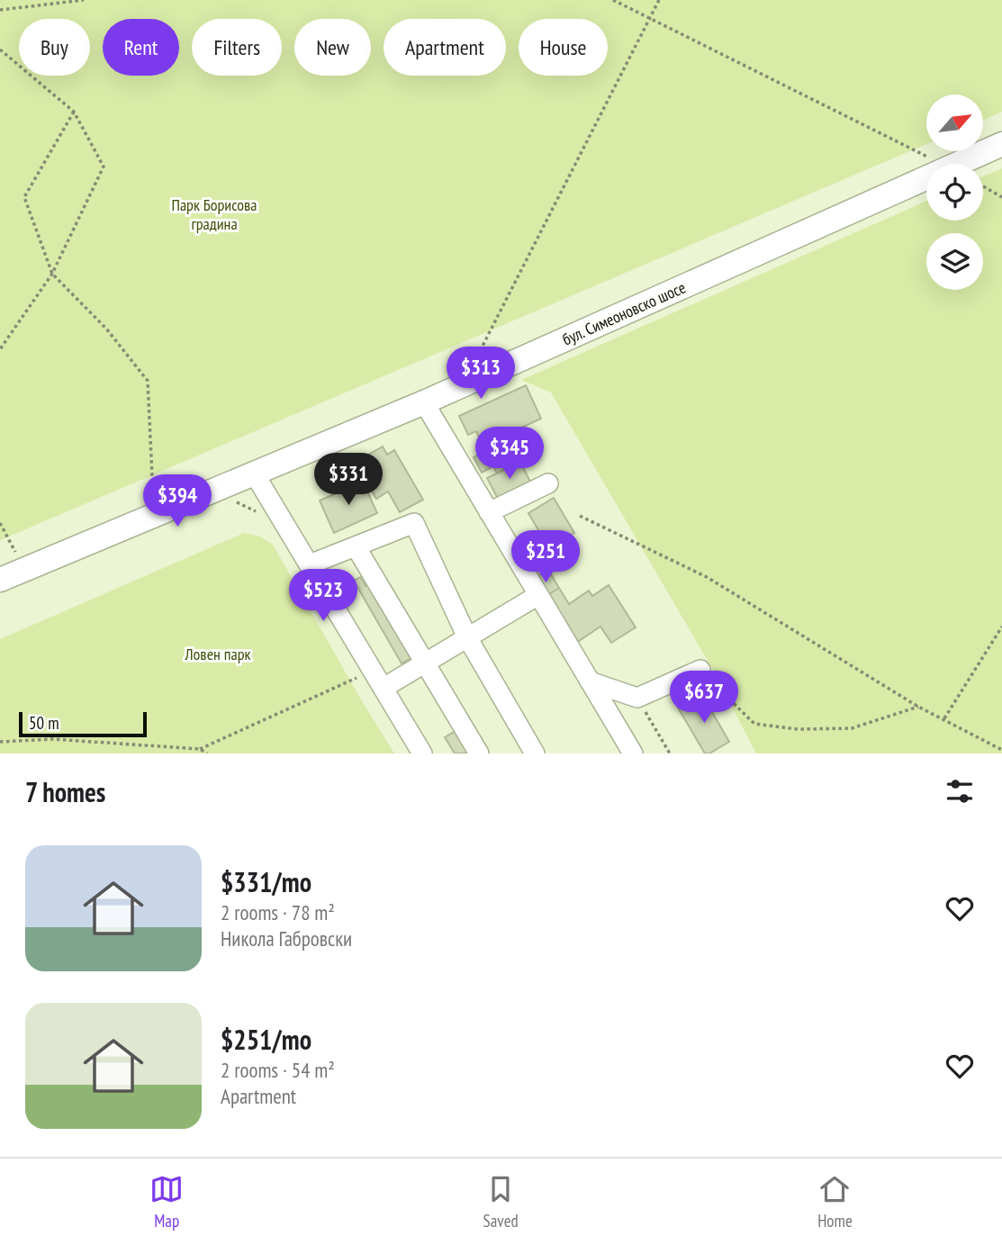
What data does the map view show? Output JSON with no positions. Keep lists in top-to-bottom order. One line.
{"streets":{"main road":["бул. Симеоновско шосе"]},"parks":["Парк Борисова градина","Ловен парк"],"scale_bar":"50 m","north":"top right","page":{"chip":["Buy","Rent","Filters","New","Apartment","House"],"price":["$313","$345","$331","$394","$251","$523","$637"],"scale":"50 m","heading":"7 homes","list":[{"name":"$331/mo","note":"2 rooms · 78 m² · Никола Габровски"},{"name":"$251/mo","note":"2 rooms · 54 m² · Apartment"}],"tabs":["Map","Saved","Home"]}}
